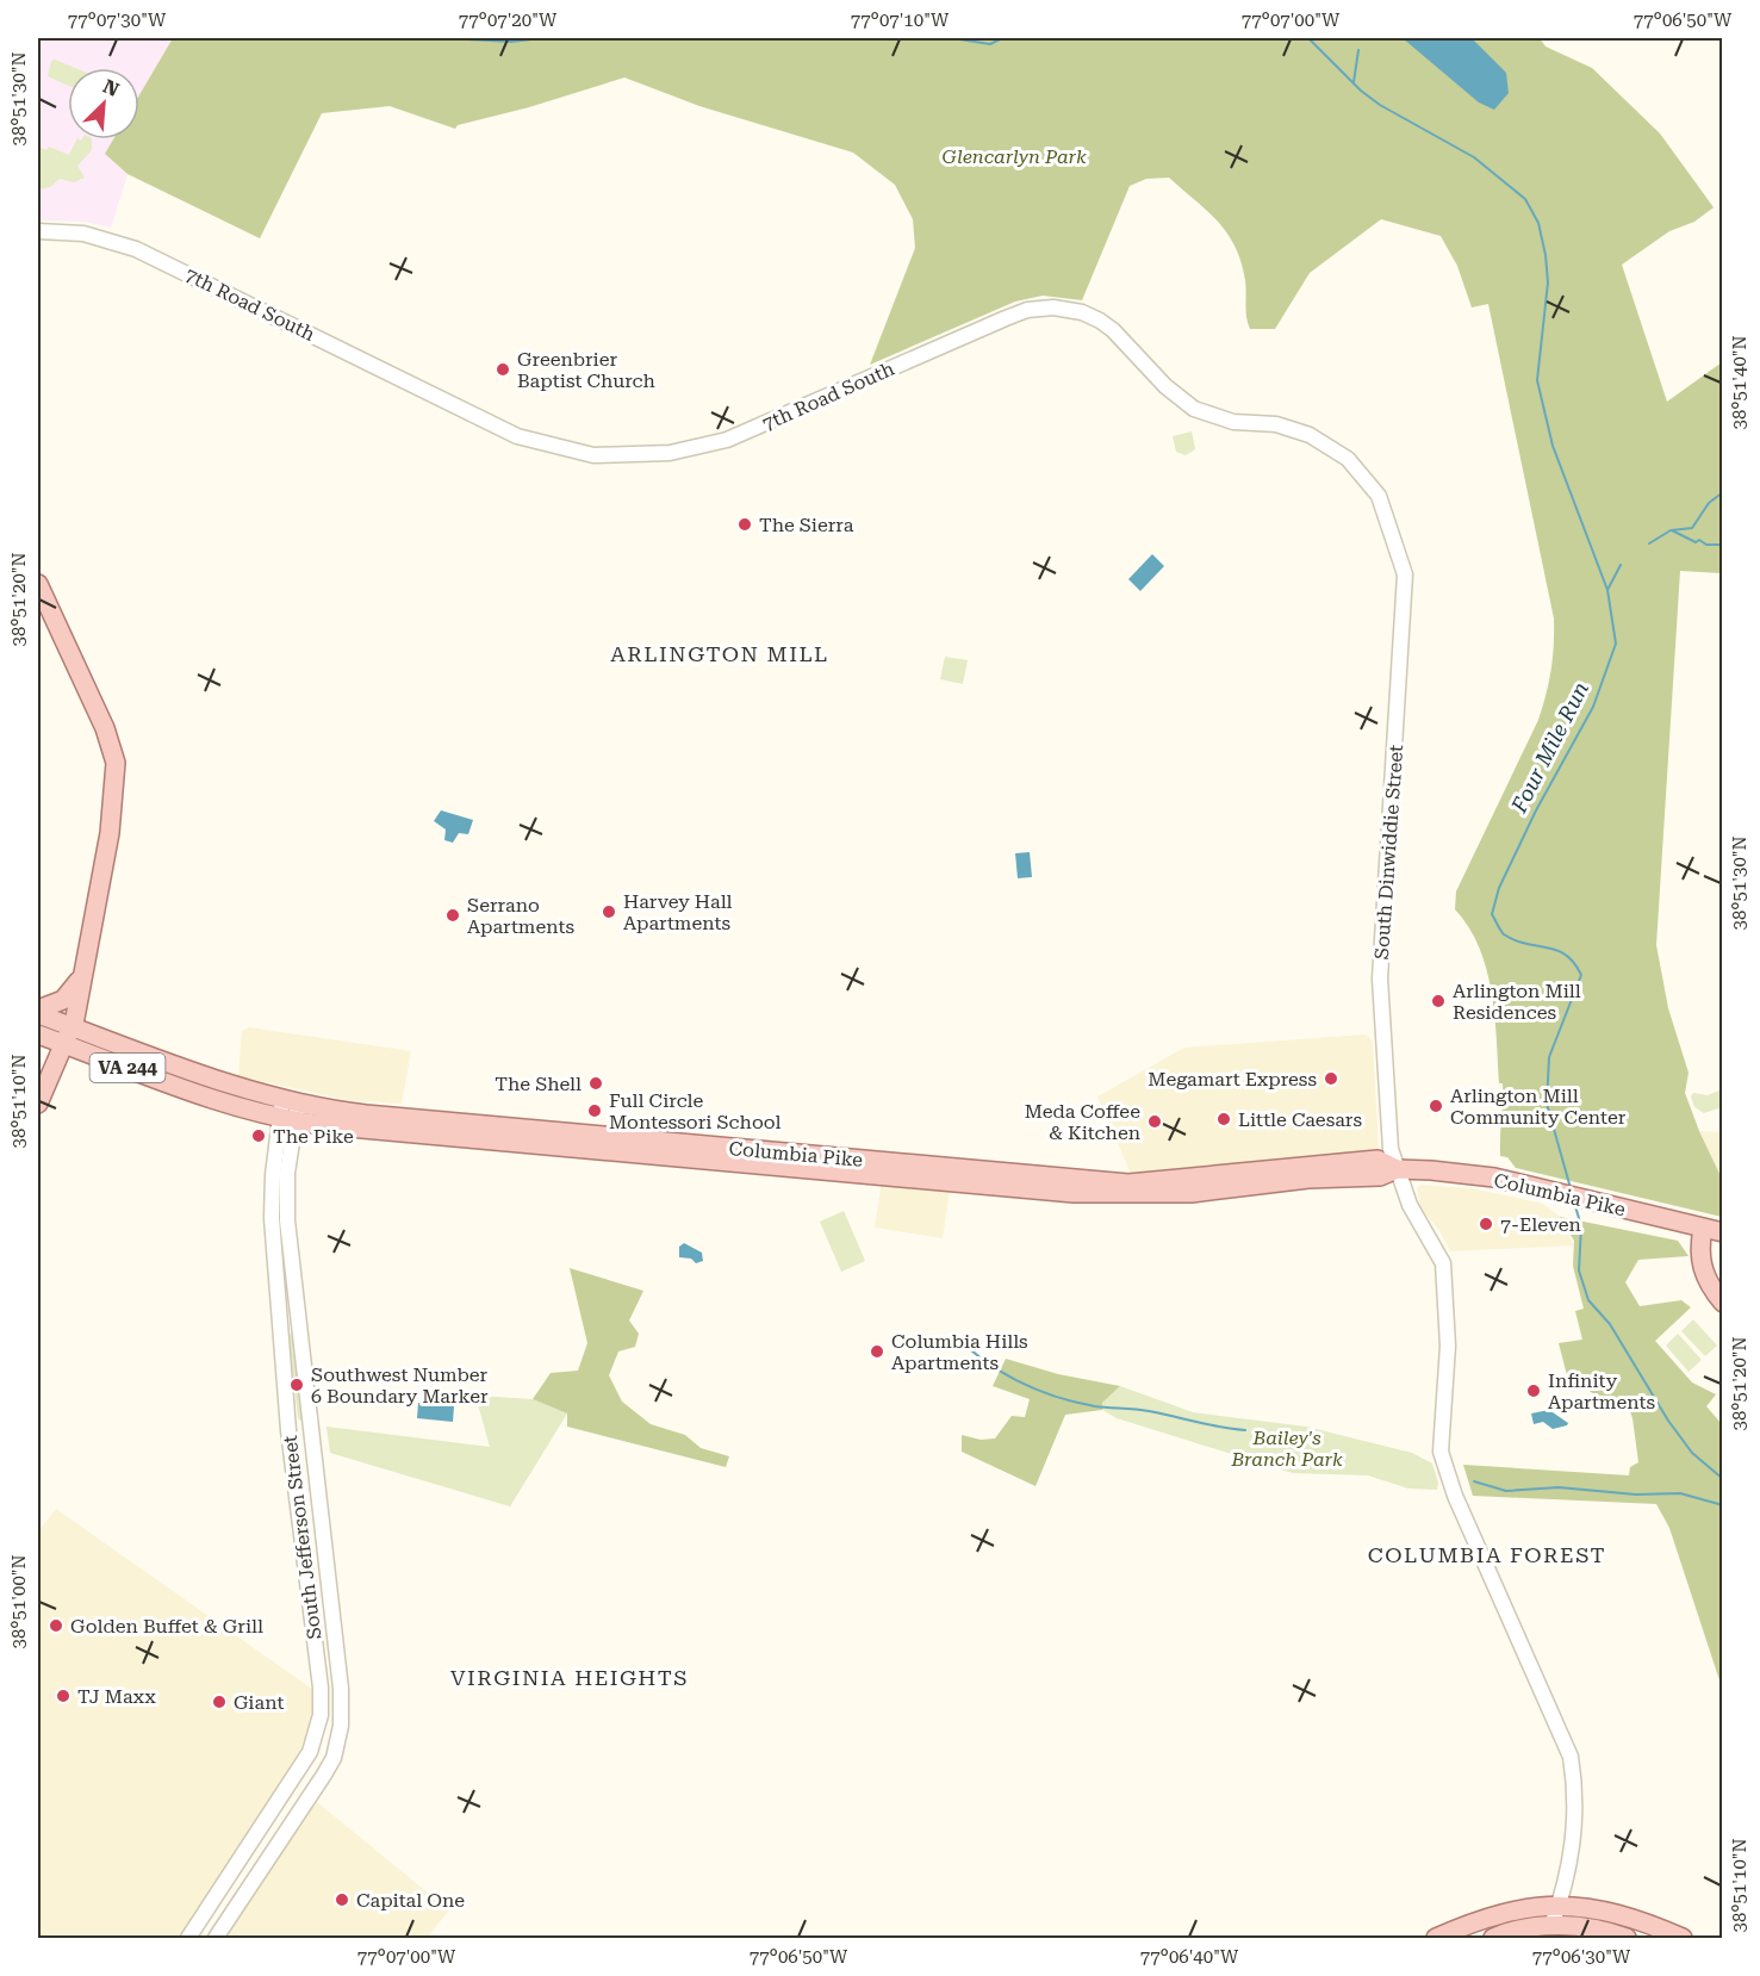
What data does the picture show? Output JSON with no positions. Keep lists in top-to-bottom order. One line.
{"streets":{"main road":["VA 244","Columbia Pike"],"street":["7th Road South","South Dinwiddie Street","South Jefferson Street"]},"crossings":[["7th Road South","South Dinwiddie Street"],["South Dinwiddie Street","Columbia Pike"],["Columbia Pike","South Jefferson Street"]],"districts":["ARLINGTON MILL","COLUMBIA FOREST","VIRGINIA HEIGHTS"],"water":["Four Mile Run"],"parks":["Glencarlyn Park","Bailey's Branch Park"],"places":["Greenbrier Baptist Church","The Sierra","Harvey Hall Apartments","Serrano Apartments","Arlington Mill Residences","Megamart Express","The Shell","Arlington Mill Community Center","Full Circle Montessori School","Little Caesars","Meda Coffee & Kitchen","The Pike","7-Eleven","Columbia Hills Apartments","Southwest Number 6 Boundary Marker","Infinity Apartments","Golden Buffet & Grill","TJ Maxx","Giant","Capital One"],"north":"top right","coordinates":["77°07'30\"W","77°07'20\"W","77°07'10\"W","77°07'00\"W","77°06'50\"W","38°51'30\"N","38°51'40\"N","38°51'20\"N","38°51'10\"N","38°51'00\"N","77°06'40\"W","77°06'30\"W"]}
